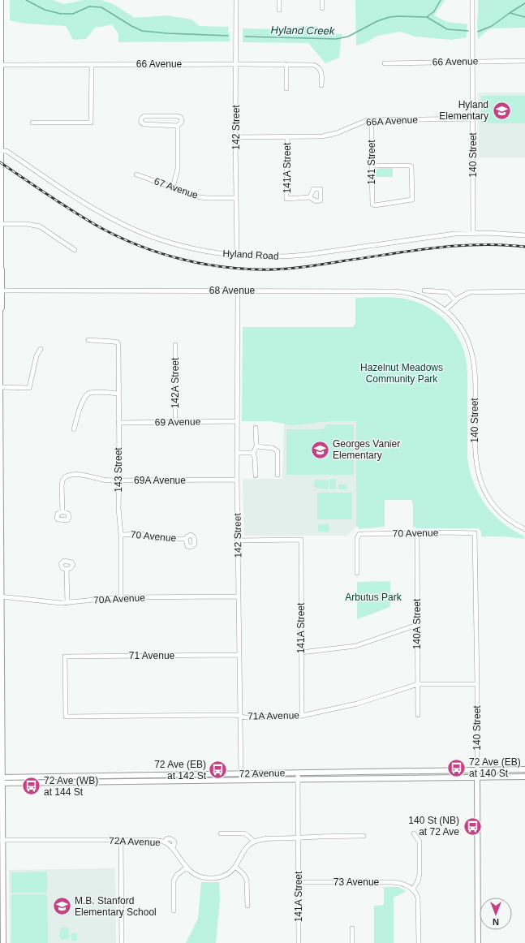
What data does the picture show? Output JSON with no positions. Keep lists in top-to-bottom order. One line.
{"streets":{"main road":["140 Street","72 Avenue"],"street":["66 Avenue","66A Avenue","142 Street","141 Street","141A Street","67 Avenue","Hyland Road","68 Avenue","142A Street","69 Avenue","143 Street","69A Avenue","70 Avenue","70A Avenue","140A Street","71 Avenue","71A Avenue","72A Avenue","73 Avenue"]},"crossings":[["66 Avenue","142 Street"],["66 Avenue","140 Street"],["66A Avenue","142 Street"],["66A Avenue","140 Street"],["66A Avenue","141 Street"],["66A Avenue","141A Street"],["142 Street","141A Street"],["142 Street","67 Avenue"],["142 Street","Hyland Road"],["142 Street","68 Avenue"],["142 Street","69 Avenue"],["142 Street","69A Avenue"],["142 Street","70A Avenue"],["142 Street","71 Avenue"],["142 Street","71A Avenue"],["142 Street","72 Avenue"],["140 Street","Hyland Road"],["140 Street","68 Avenue"],["140 Street","70 Avenue"],["140 Street","71A Avenue"],["140 Street","72 Avenue"],["141A Street","71A Avenue"],["141A Street","72 Avenue"],["141A Street","73 Avenue"],["142A Street","69 Avenue"],["69 Avenue","143 Street"],["143 Street","69A Avenue"],["143 Street","70 Avenue"],["143 Street","70A Avenue"],["70 Avenue","140A Street"],["140A Street","71A Avenue"],["71 Avenue","71A Avenue"]],"water":["Hyland Creek"],"parks":["Hazelnut Meadows Community Park","Arbutus Park"],"places":{"school or university":["Hyland Elementary","Georges Vanier Elementary","M.B. Stanford Elementary School"],"bus stop":["72 Ave (EB) at 140 St","72 Ave (EB) at 142 St","72 Ave (WB) at 144 St","140 St (NB) at 72 Ave"]},"north":"bottom"}
